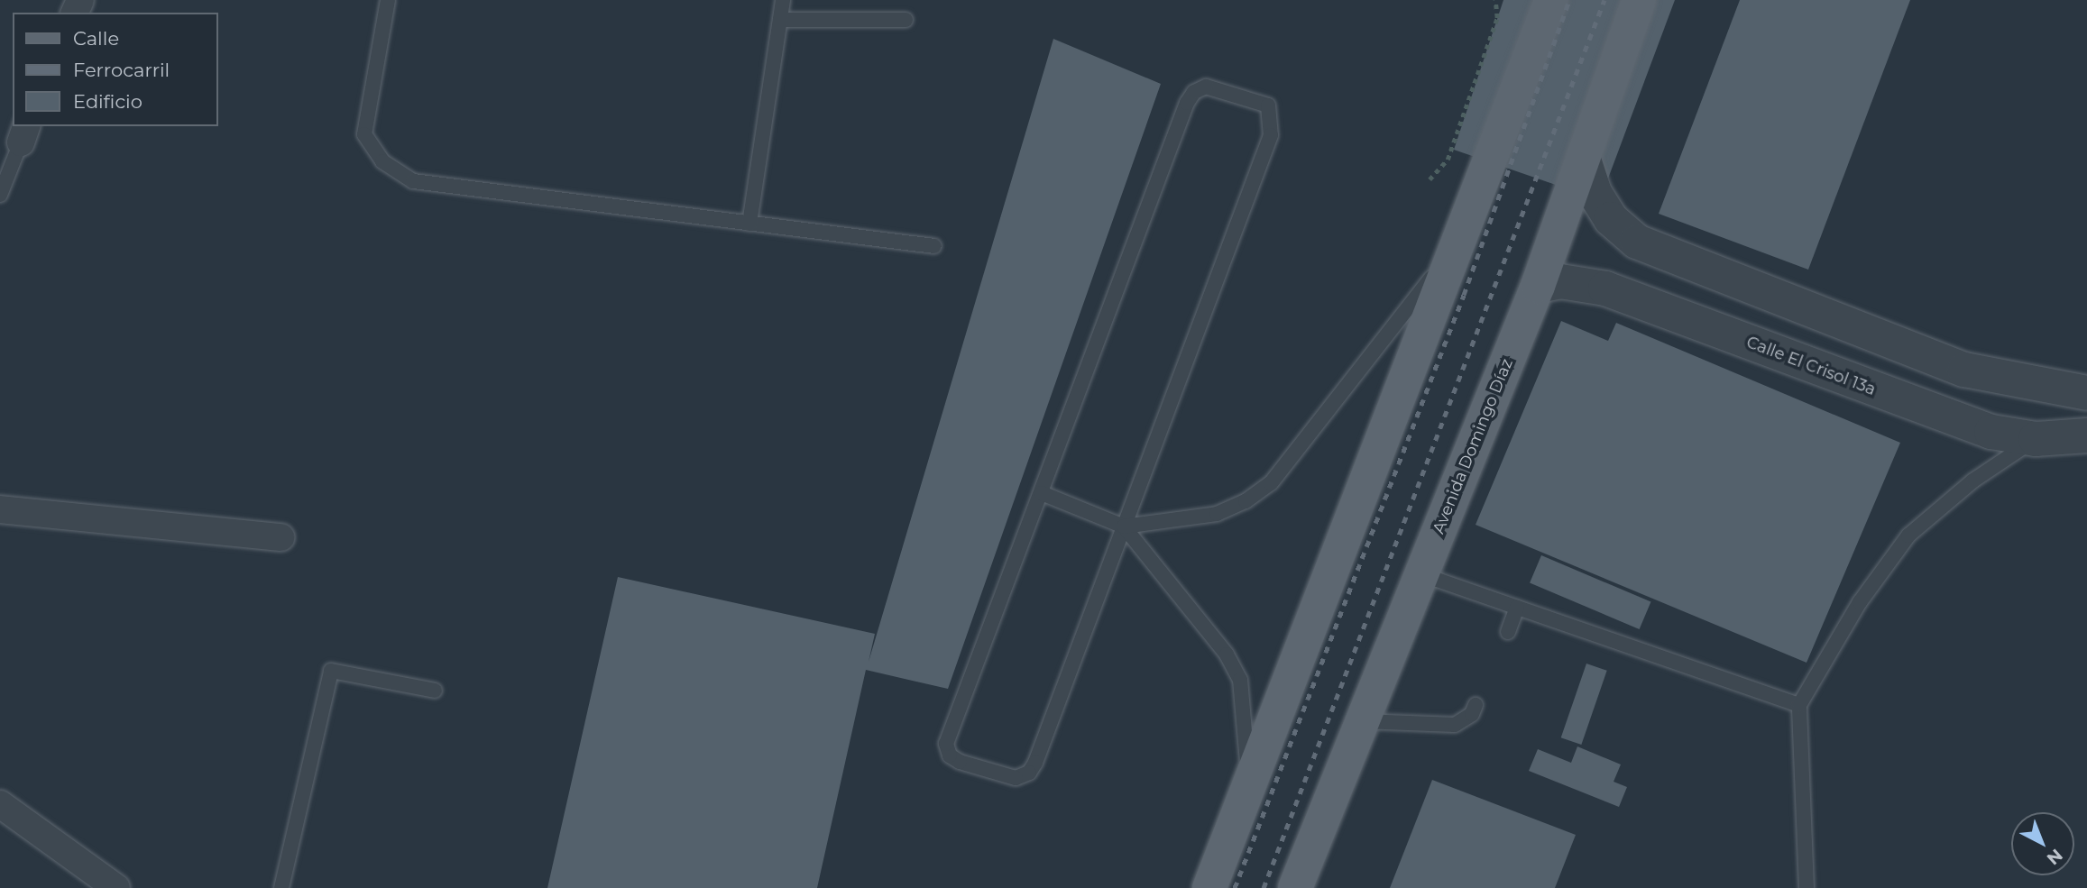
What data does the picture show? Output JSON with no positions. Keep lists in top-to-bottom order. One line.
{"streets":{"main road":["Avenida Domingo Díaz"],"street":["Calle El Crisol 13a"]},"crossings":[["Calle El Crisol 13a","Avenida Domingo Díaz"]],"legend":["Calle","Ferrocarril","Edificio"],"north":"bottom right"}
